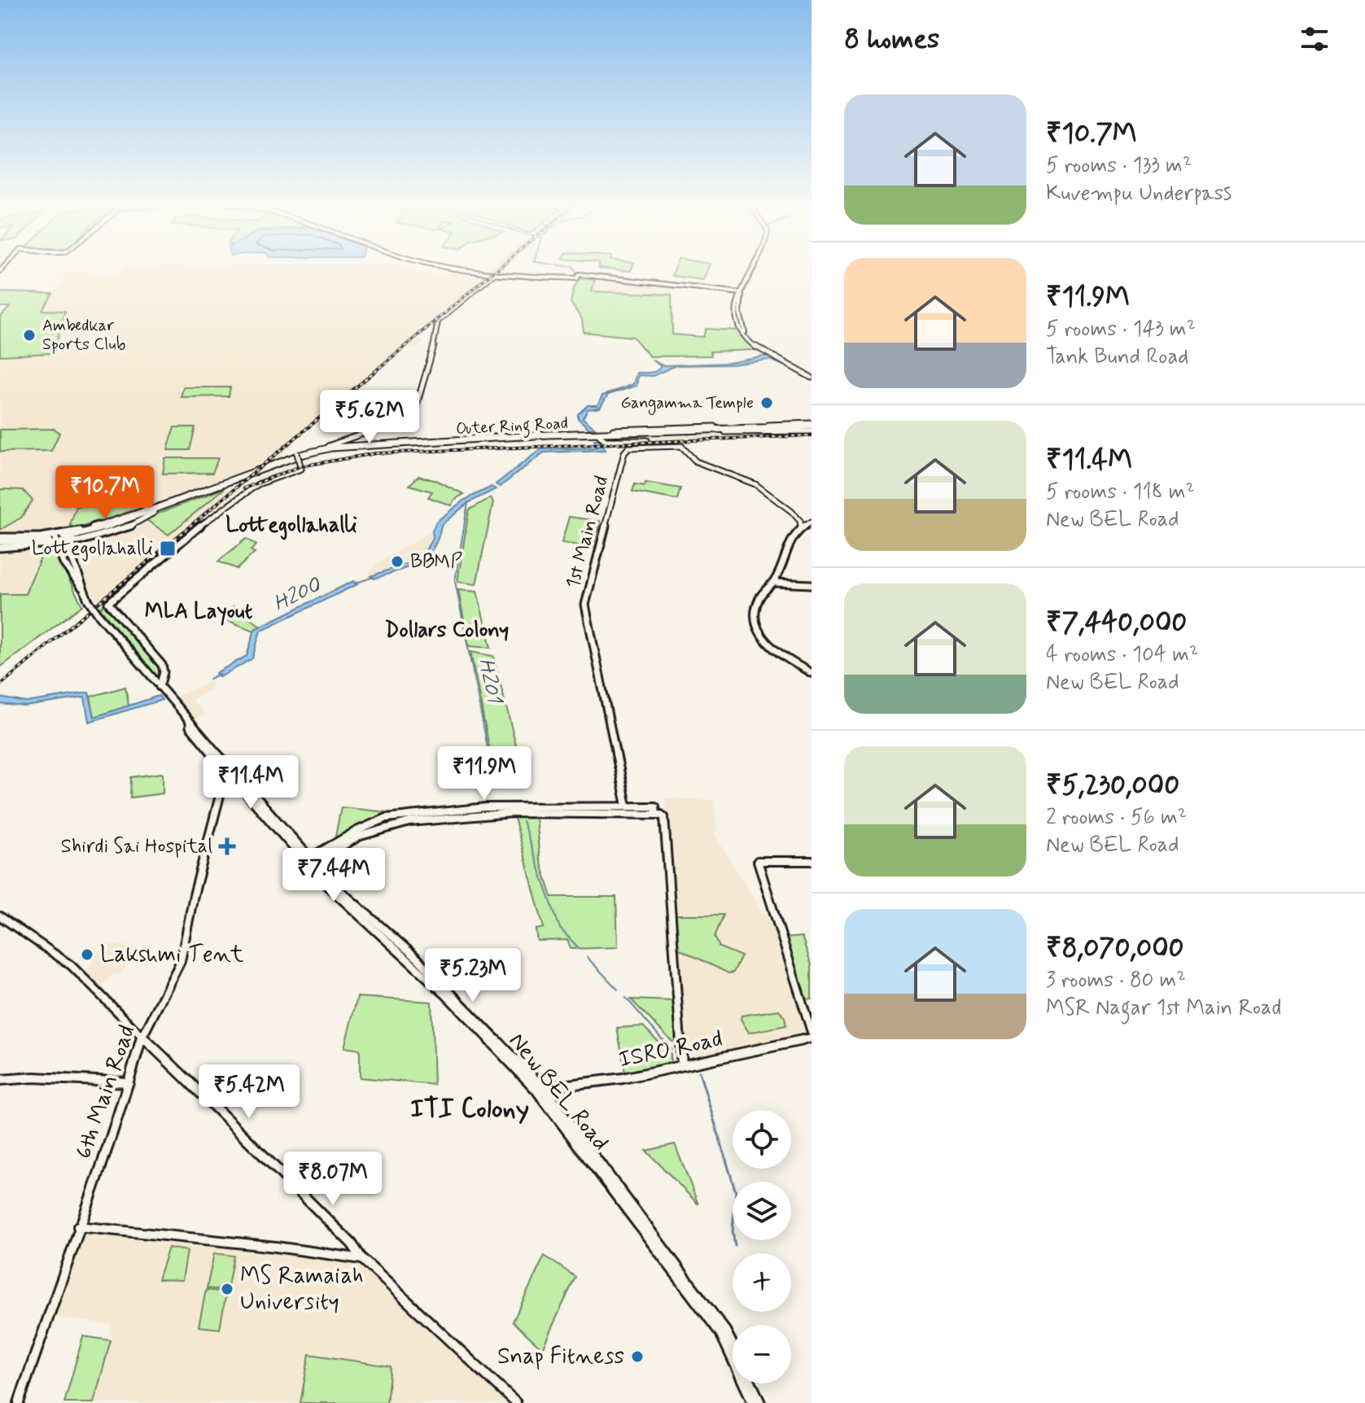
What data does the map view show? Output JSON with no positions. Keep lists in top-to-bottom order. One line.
{"streets":{"highway":["Outer Ring Road"],"street":["1st Main Road","ISRO Road","6th Main Road","New BEL Road"]},"crossings":[["ISRO Road","New BEL Road"],["6th Main Road","New BEL Road"]],"districts":["Lottegollahalli","MLA Layout","Dollars Colony","ITI Colony"],"water":["H200","H201"],"places":{"other":["Ambedkar Sports Club","Gangamma Temple","BBMP","Lakshmi Tent","MS Ramaiah University","Snap Fitness"],"transit":["Lottegollahalli"],"health":["Shirdi Sai Hospital"]},"page":{"heading":"8 homes","list":[{"name":"₹10.7M","note":"5 rooms · 133 m² · Kuvempu Underpass"},{"name":"₹11.9M","note":"5 rooms · 143 m² · Tank Bund Road"},{"name":"₹11.4M","note":"5 rooms · 118 m² · New BEL Road"},{"name":"₹7,440,000","note":"4 rooms · 104 m² · New BEL Road"},{"name":"₹5,230,000","note":"2 rooms · 56 m² · New BEL Road"},{"name":"₹8,070,000","note":"3 rooms · 80 m² · MSR Nagar 1st Main Road"}],"price":["₹5.62M","₹10.7M","₹11.9M","₹11.4M","₹7.44M","₹5.23M","₹5.42M","₹8.07M"],"map_buttons":["+","−"]}}
